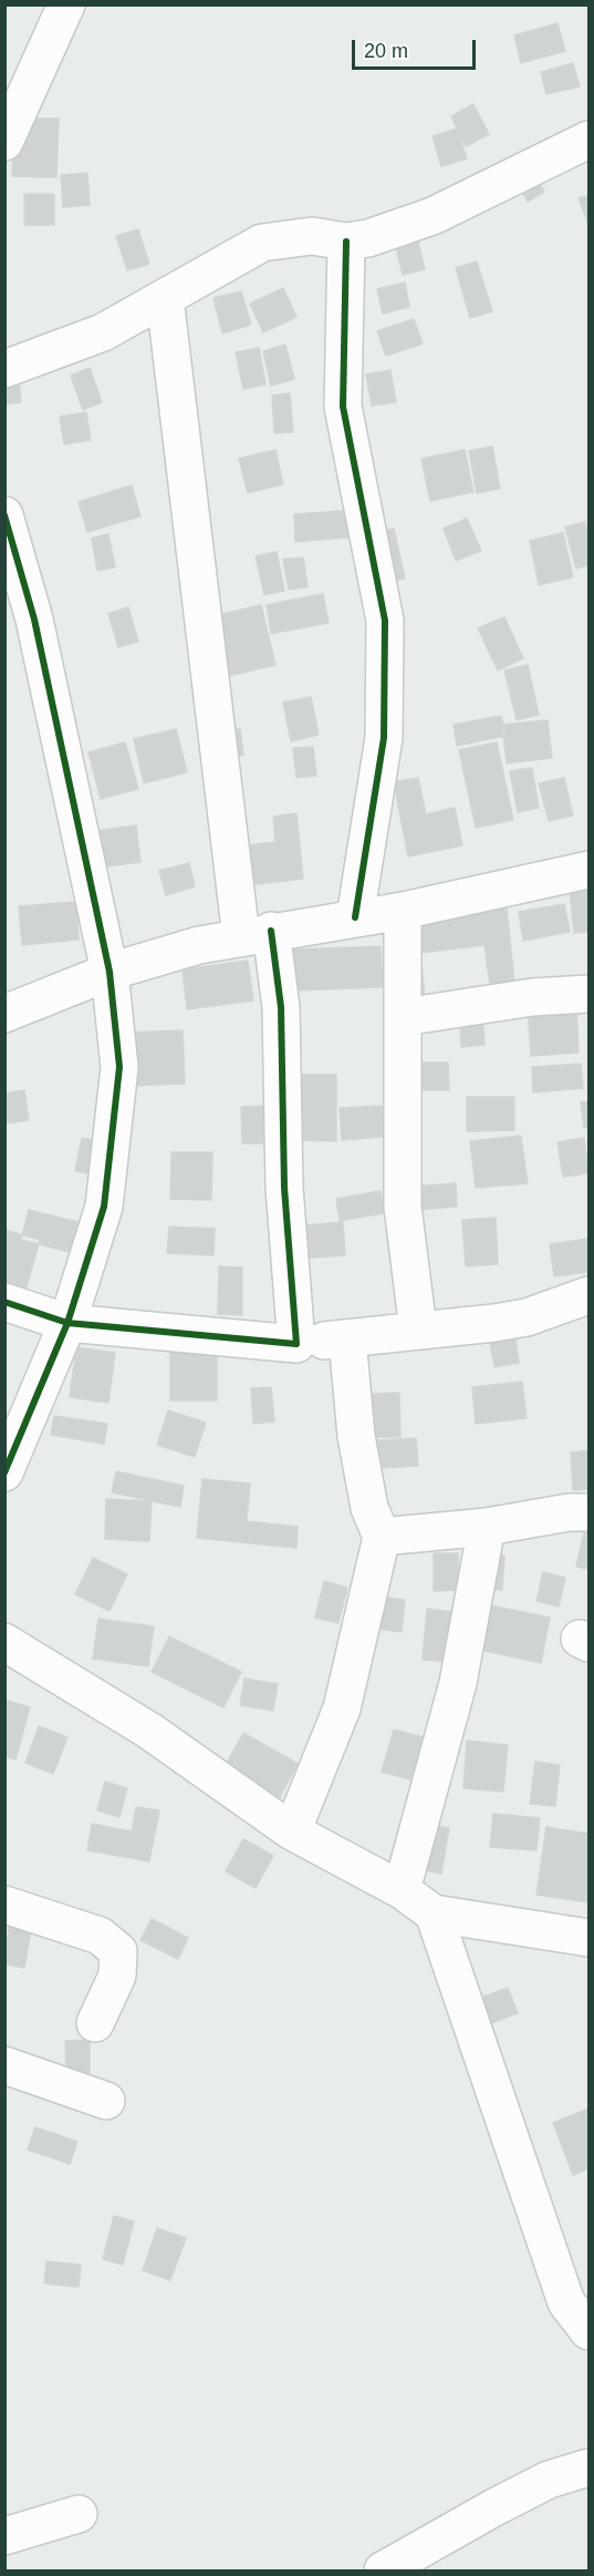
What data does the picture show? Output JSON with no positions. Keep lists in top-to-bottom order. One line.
{"scale_bar":"20 m"}
